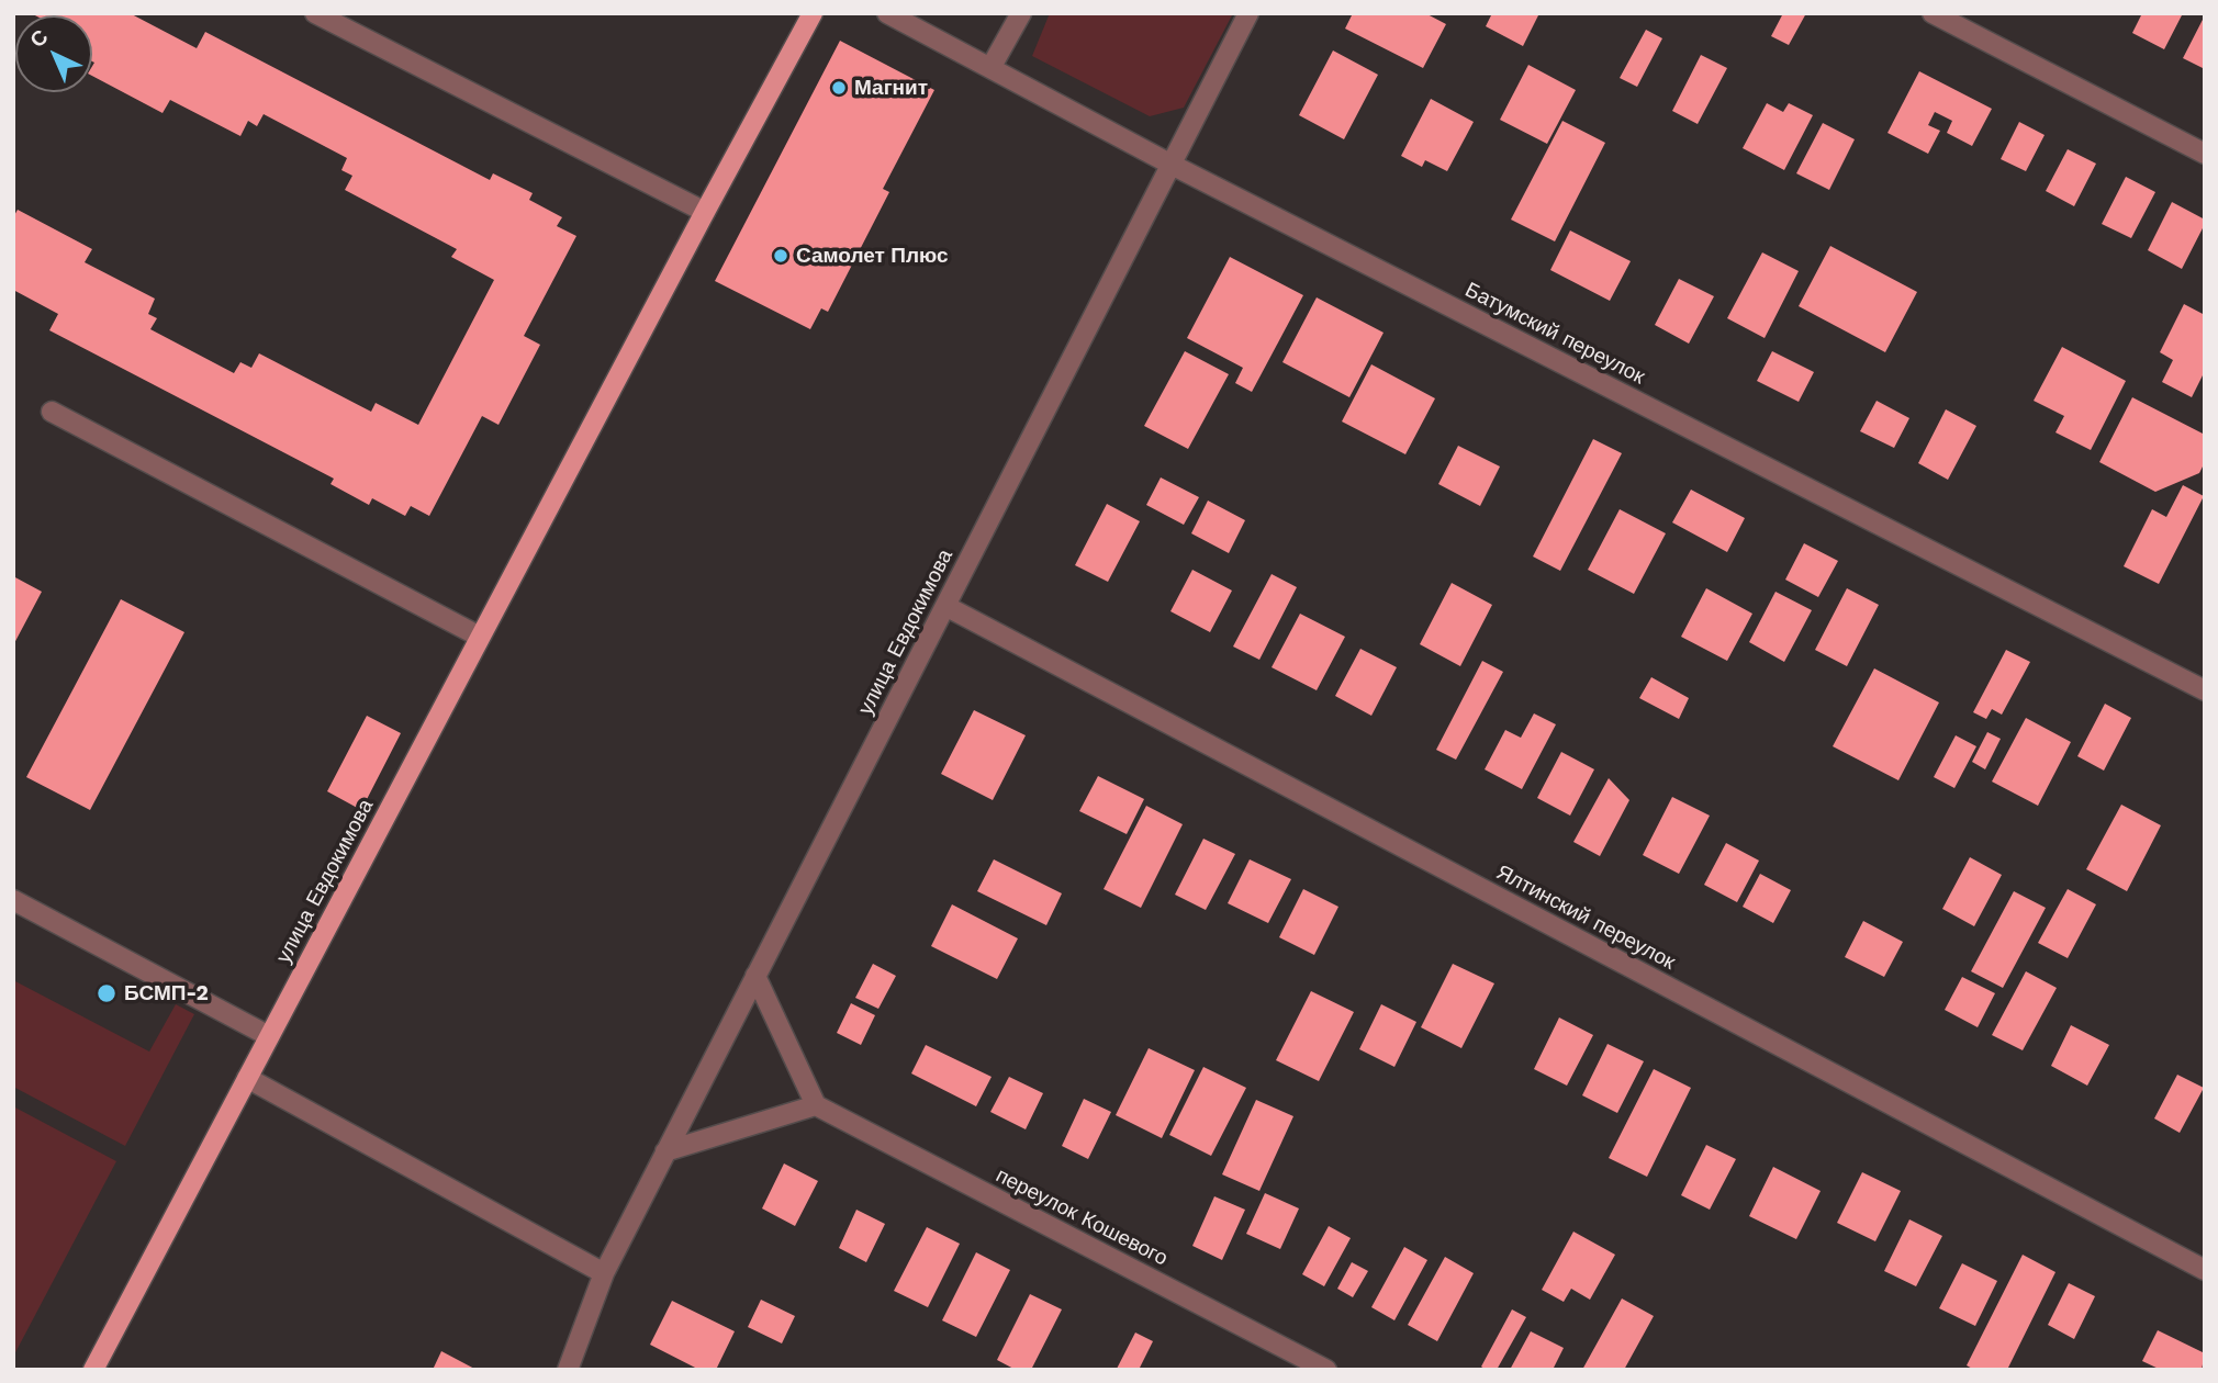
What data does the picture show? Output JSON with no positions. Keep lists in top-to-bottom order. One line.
{"streets":{"main road":["улица Евдокимова"],"street":["Батумский переулок","Ялтинский переулок","переулок Кошевого"]},"crossings":[["Батумский переулок","улица Евдокимова"],["улица Евдокимова","Ялтинский переулок"]],"places":["Магнит","Самолет Плюс","БСМП-2"],"north":"top left"}
